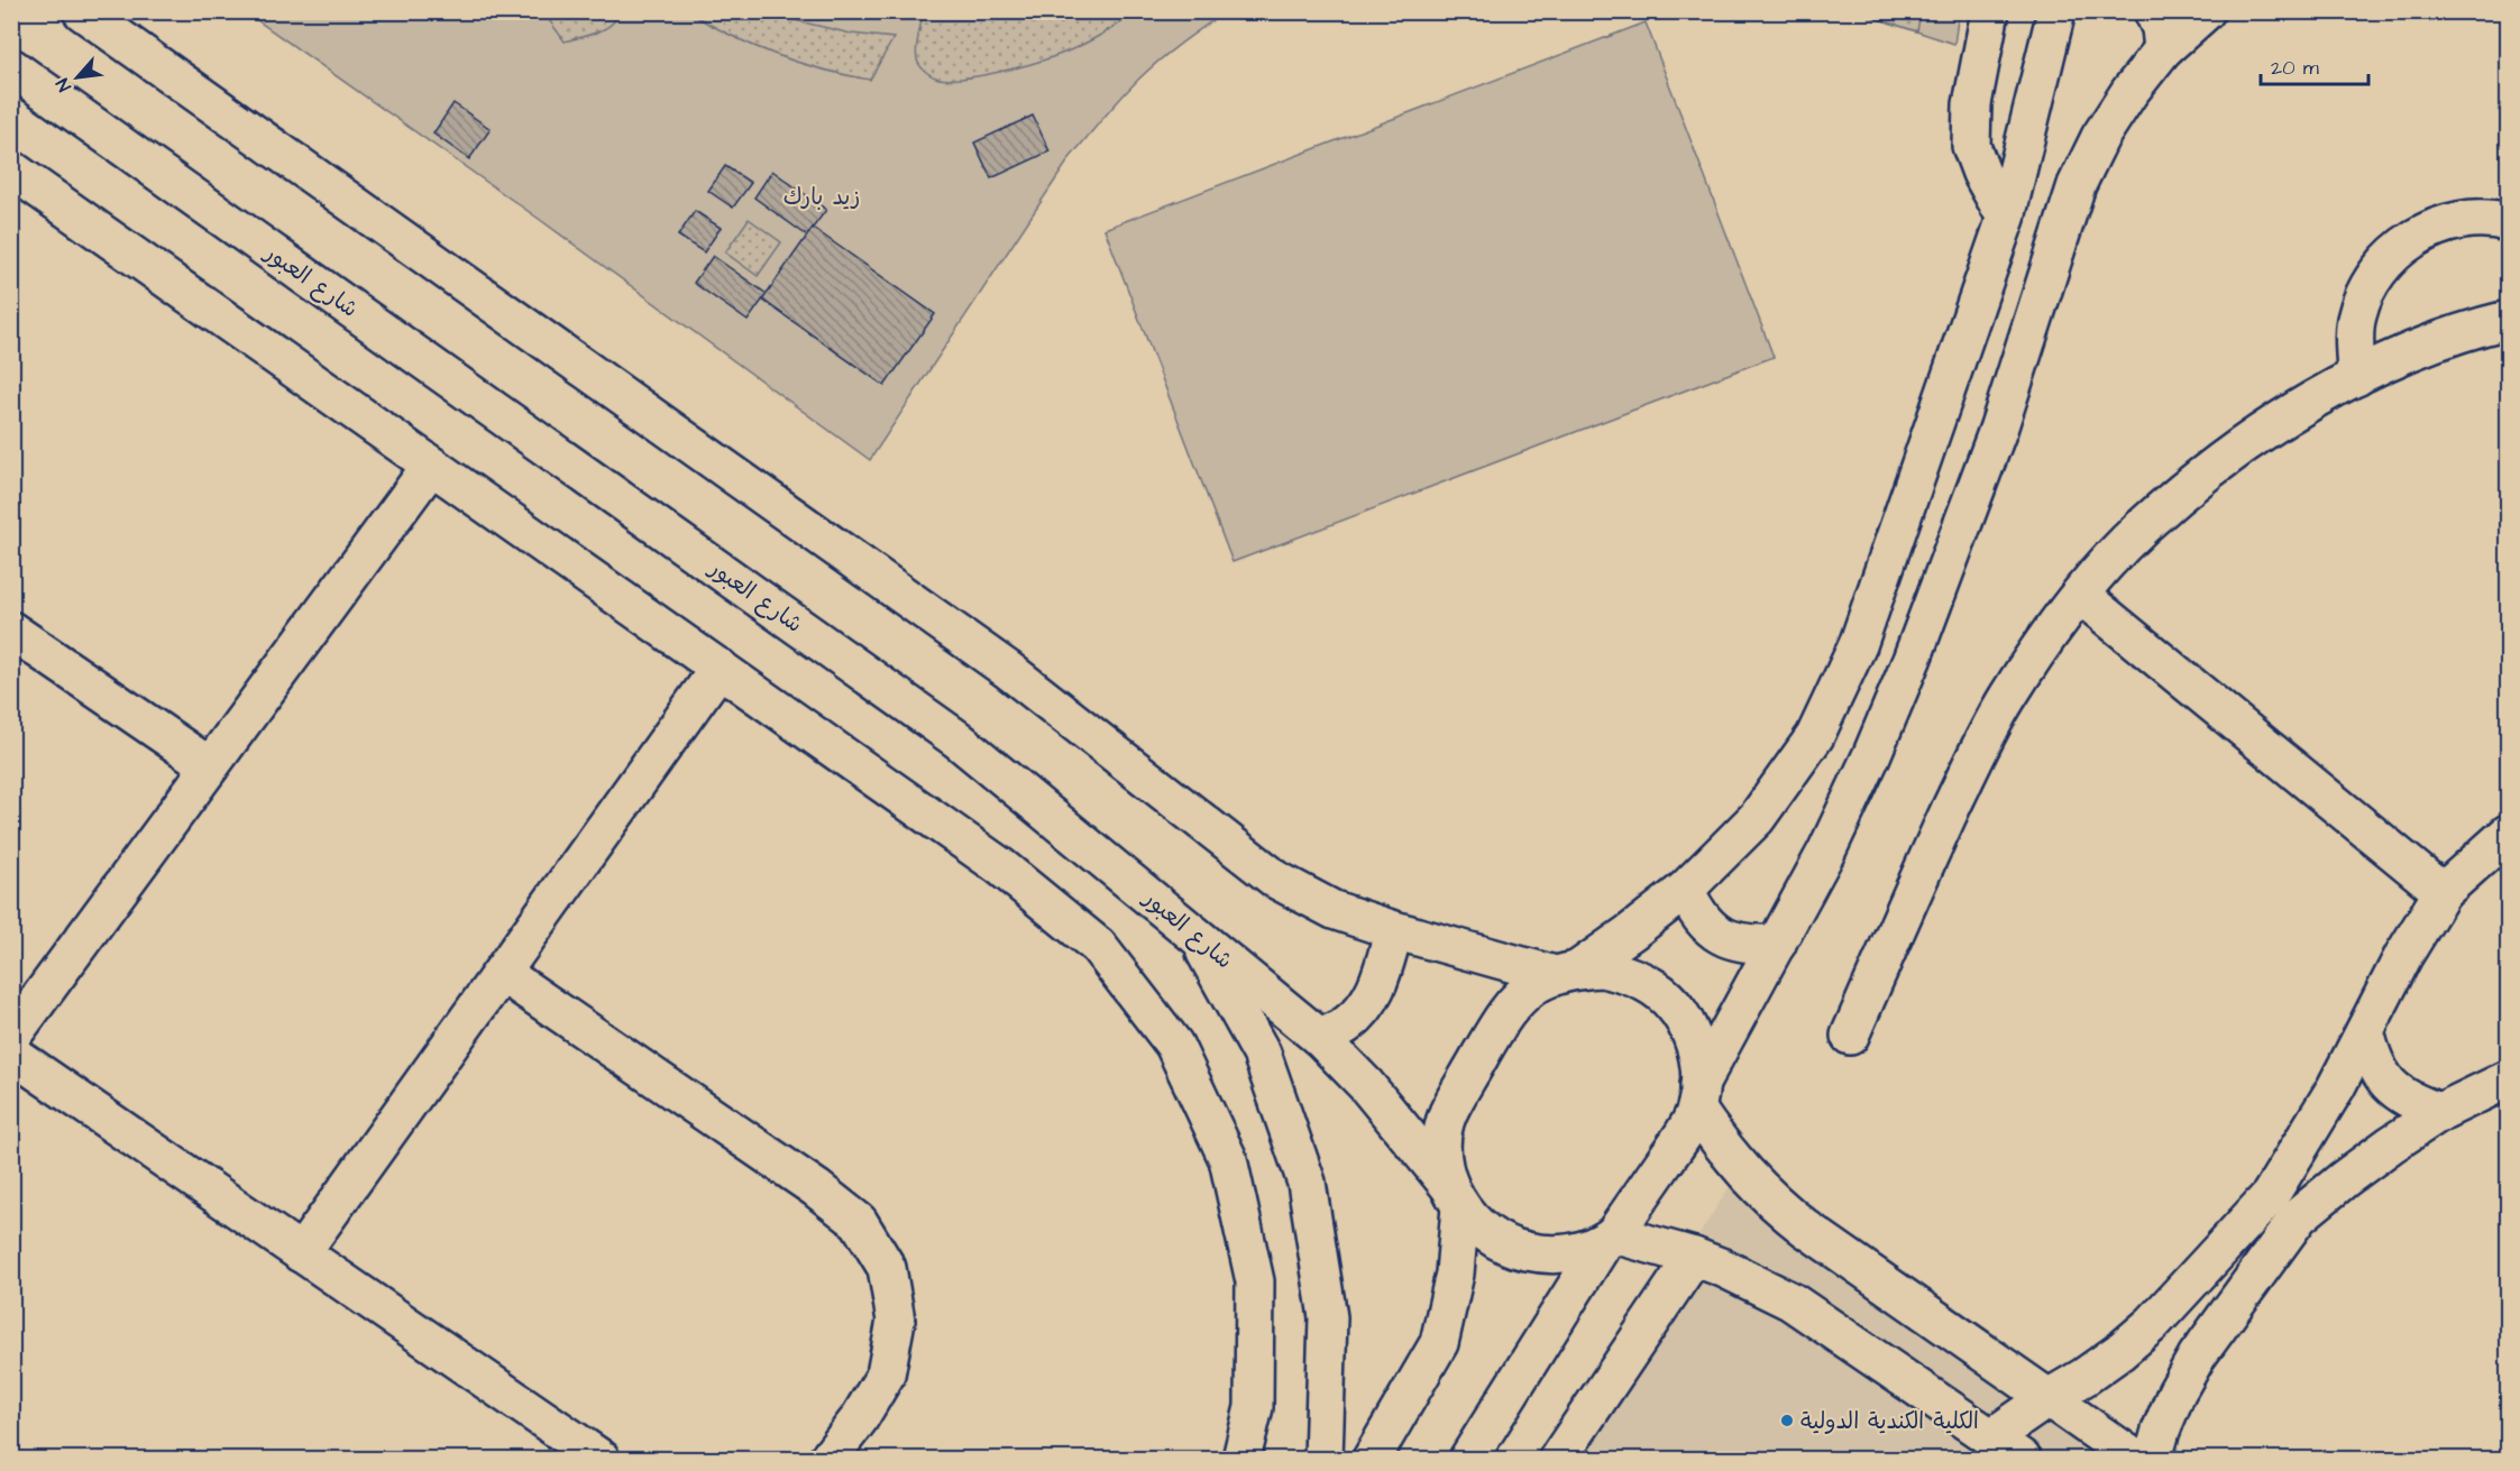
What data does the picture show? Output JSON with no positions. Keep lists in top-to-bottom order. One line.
{"streets":{"street":["شارع العبور"]},"parks":["زيد بارك"],"places":["الكلية الكندية الدولية"],"scale_bar":"20 m","north":"bottom left"}
